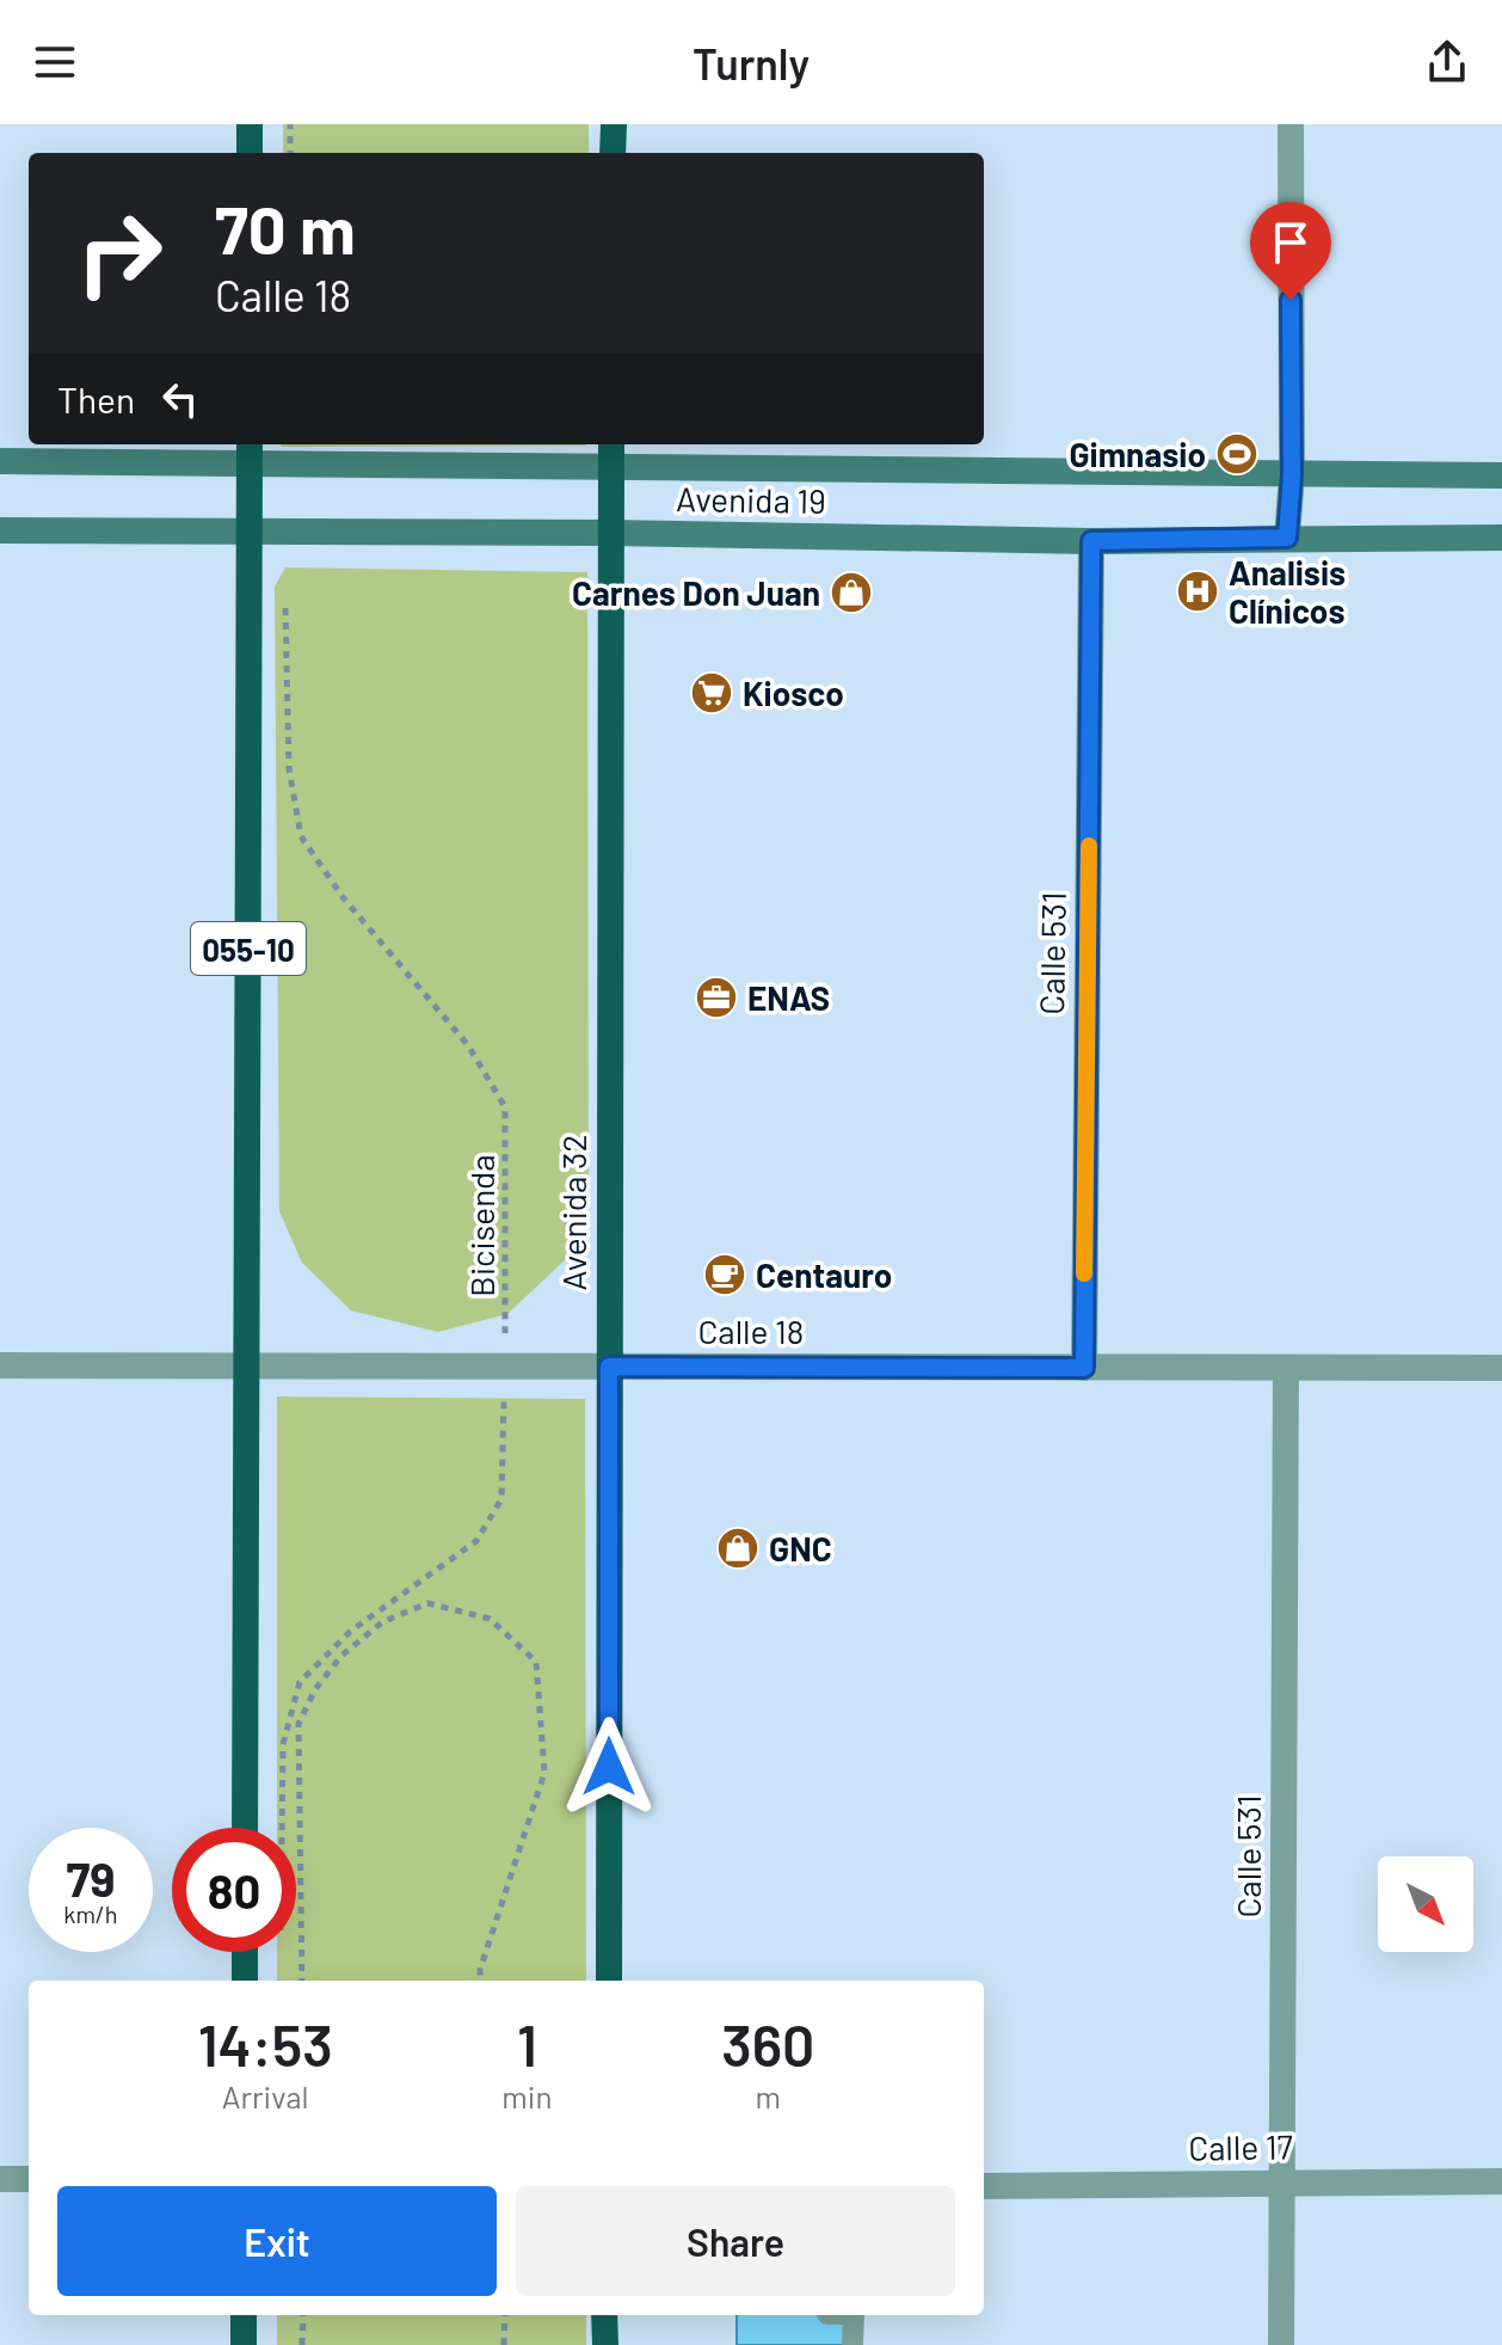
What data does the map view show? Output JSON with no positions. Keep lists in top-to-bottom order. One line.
{"streets":{"highway":["055-10","Avenida 32"],"main road":["Avenida 19"],"street":["Calle 531","Calle 18","Calle 17"],"path":["Bicisenda"]},"crossings":[["Avenida 19","055-10"],["Avenida 19","Calle 531"],["Avenida 19","Avenida 32"],["055-10","Calle 18"],["Calle 531","Calle 18"],["Calle 531","Calle 17"],["Avenida 32","Calle 18"],["Bicisenda","Calle 18"]],"places":{"sports":["Gimnasio"],"hospital":["Analisis Clínicos"],"shop":["Carnes Don Juan","GNC"],"supermarket":["Kiosco"],"office":["ENAS"],"cafe":["Centauro"]},"north":"bottom right","page":{"header":"Turnly","turn":["70 m","Calle 18"],"then":"Then","speed":"79 km/h","limit":"80","eta":["14:53","Arrival","1","min","360","m"],"buttons":["Exit","Share"]}}
